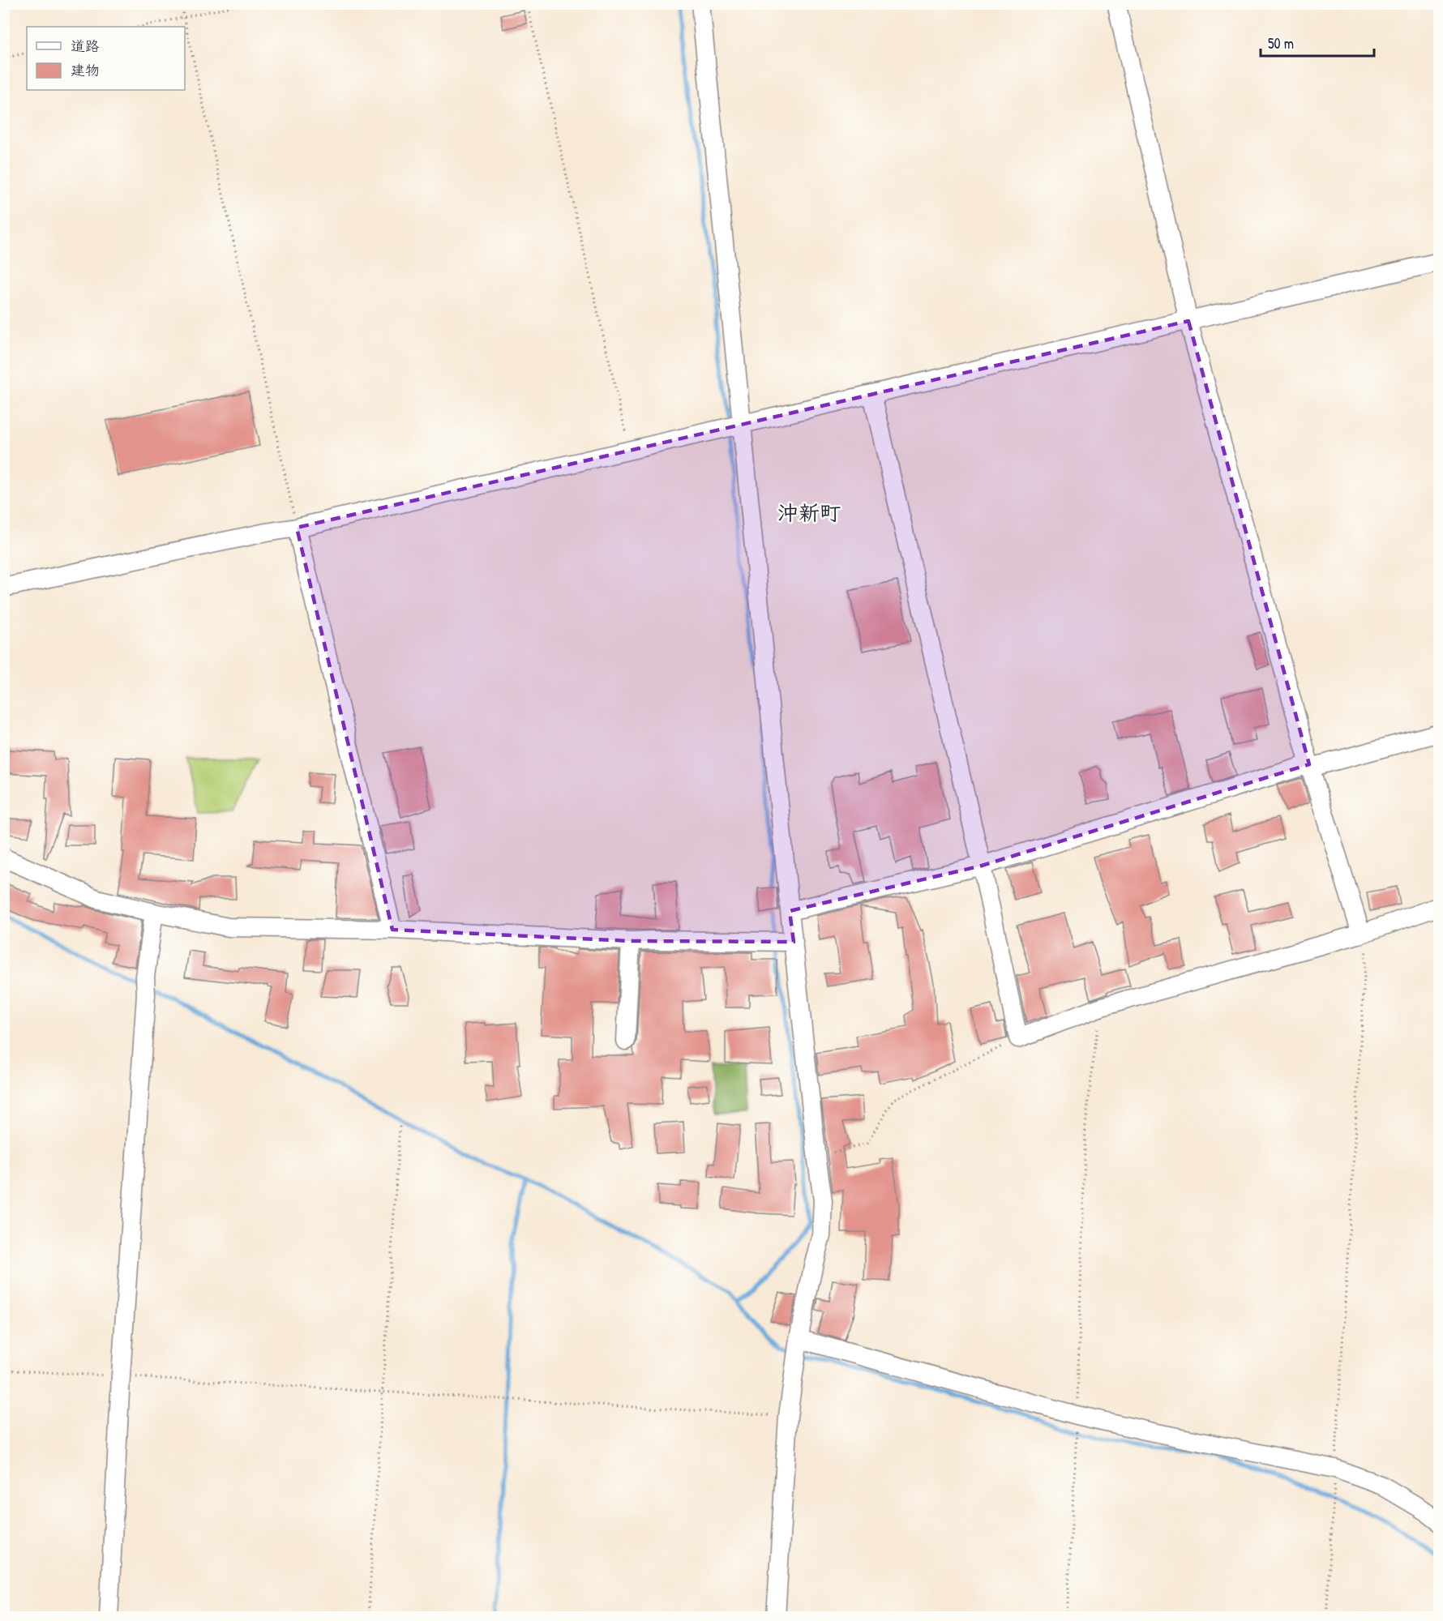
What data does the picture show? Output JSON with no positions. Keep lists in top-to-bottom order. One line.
{"districts":["沖新町"],"legend":["道路","建物"],"scale_bar":"50 m"}
